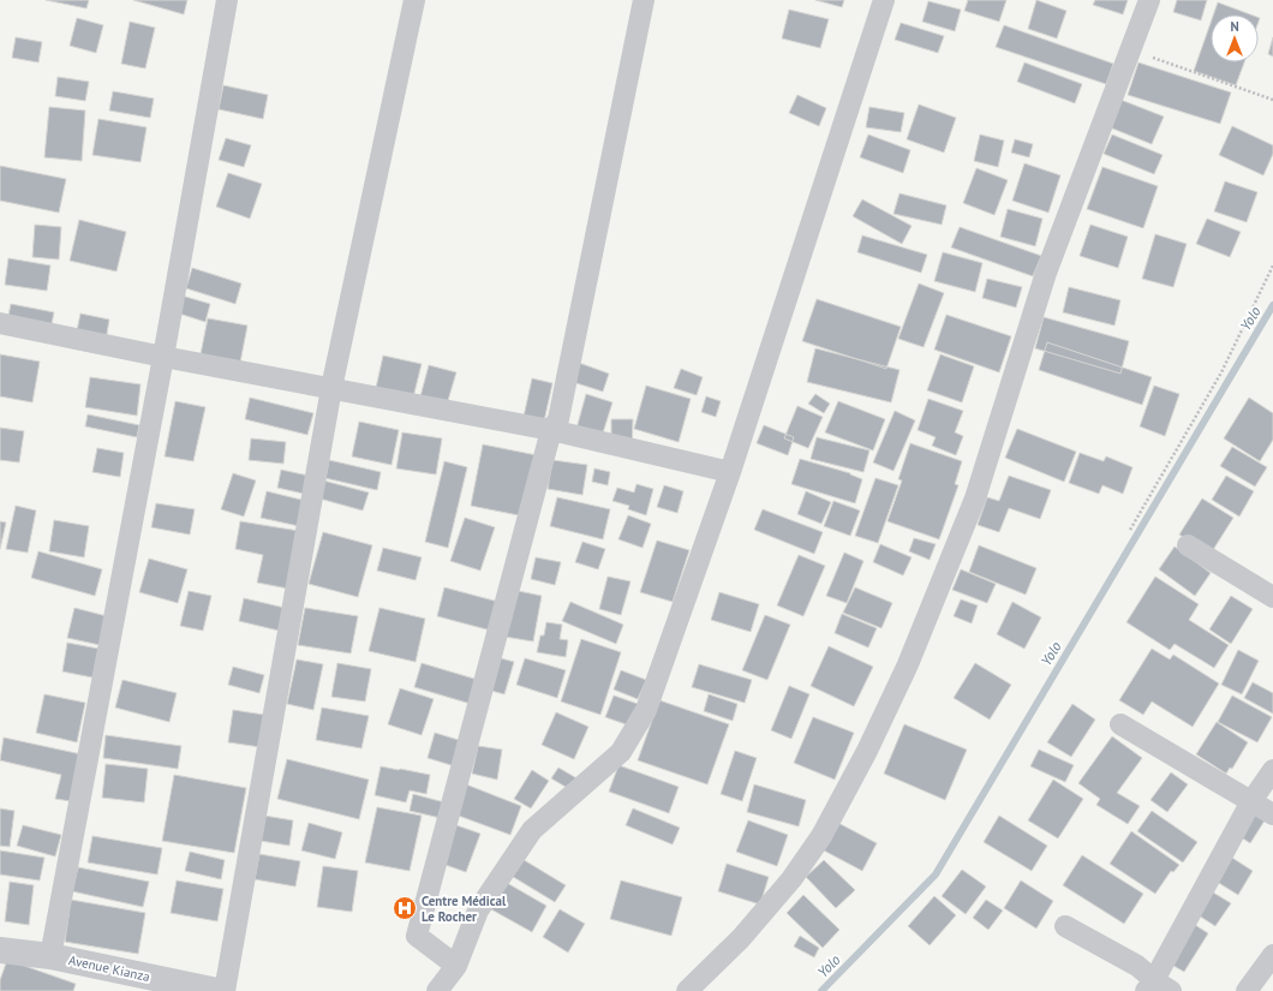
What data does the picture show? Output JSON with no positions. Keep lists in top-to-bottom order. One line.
{"streets":{"street":["Avenue Kianza"]},"water":["Yolo"],"places":{"hospital":["Centre Médical Le Rocher"]},"north":"top"}
